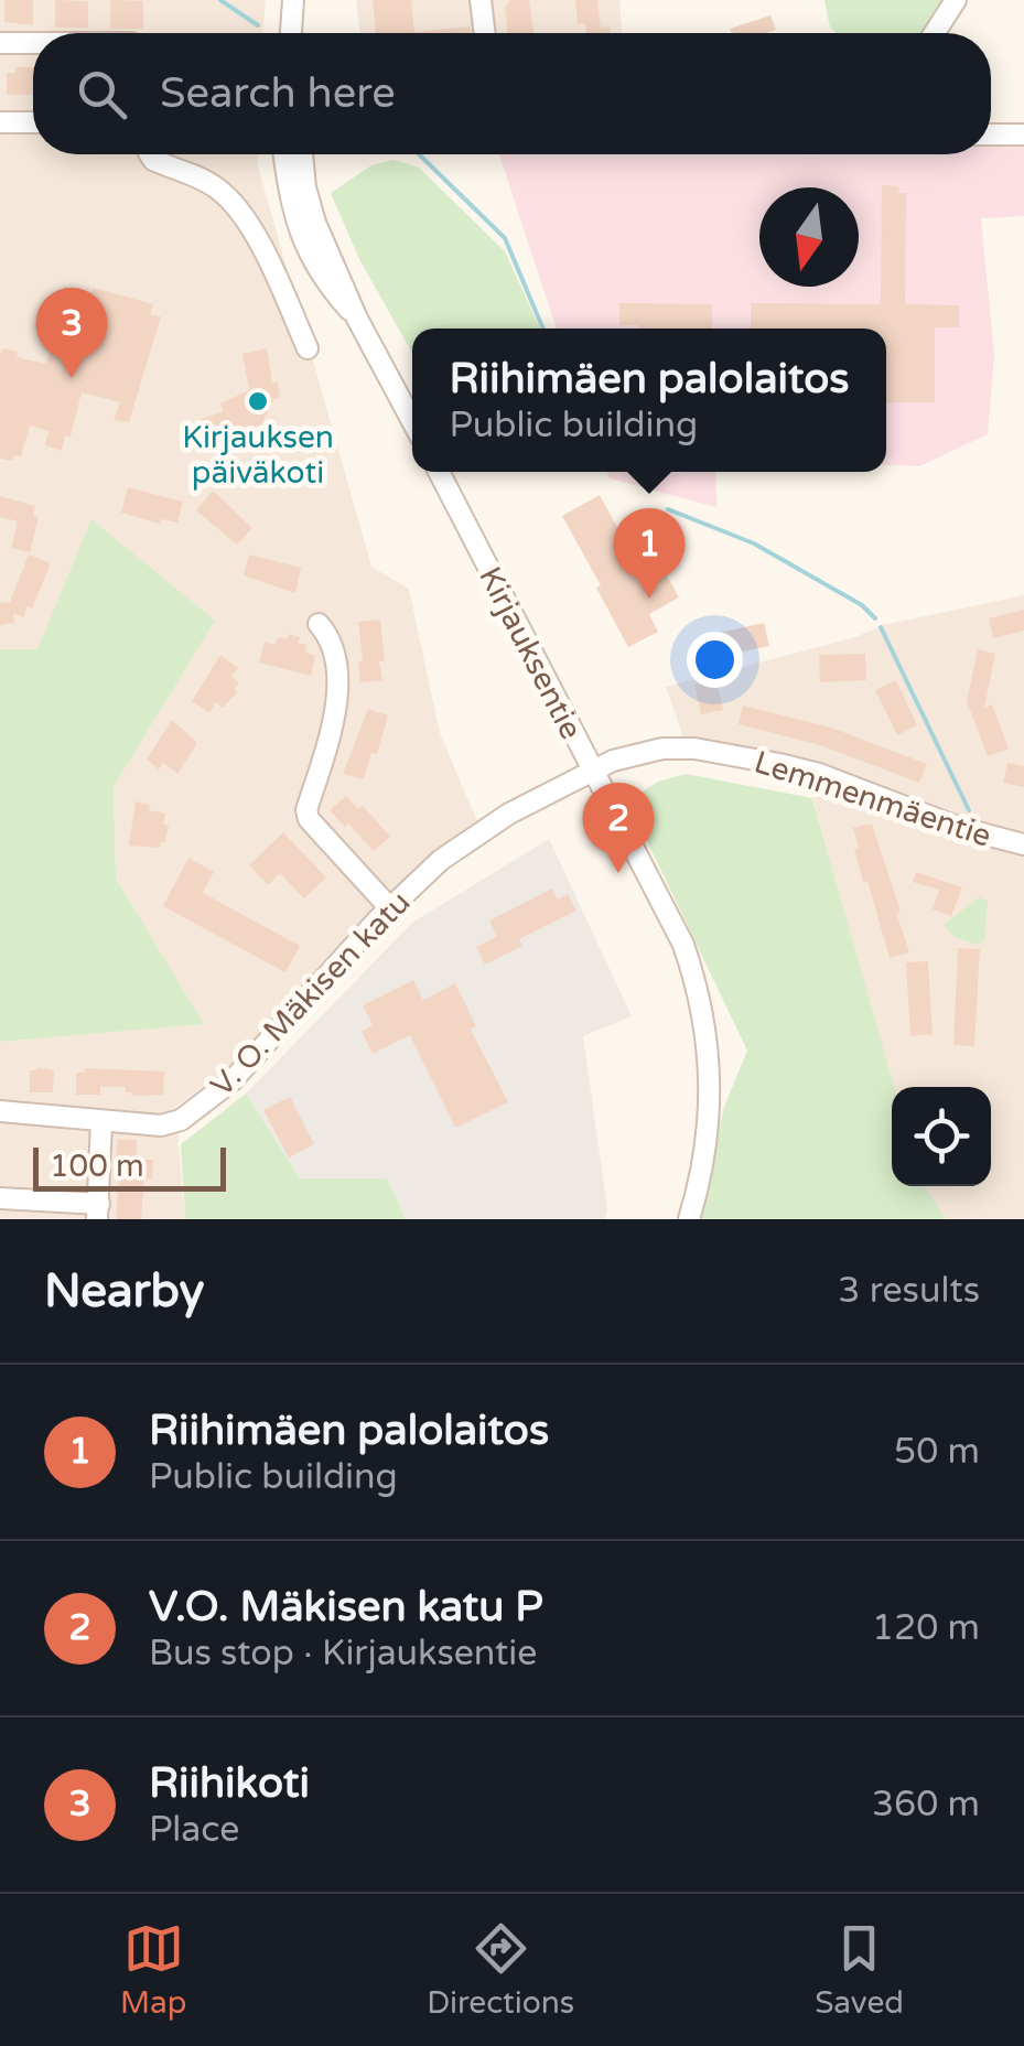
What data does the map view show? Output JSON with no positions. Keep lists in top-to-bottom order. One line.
{"streets":{"street":["Kirjauksentie","Lemmenmäentie","V. O. Mäkisen katu"]},"crossings":[["Kirjauksentie","Lemmenmäentie"],["Kirjauksentie","V. O. Mäkisen katu"],["Lemmenmäentie","V. O. Mäkisen katu"]],"places":["Kirjauksen päiväkoti"],"scale_bar":"100 m","north":"bottom","page":{"search":"Search here","pins":["3","1","2"],"popup":["Riihimäen palolaitos","Public building"],"scale":"100 m","heading":["Nearby","3 results"],"list":[{"mark":"1","name":"Riihimäen palolaitos","note":"Public building","value":"50 m"},{"mark":"2","name":"V.O. Mäkisen katu P","note":"Bus stop · Kirjauksentie","value":"120 m"},{"mark":"3","name":"Riihikoti","note":"Place","value":"360 m"}],"nav":["Map","Directions","Saved"]}}
